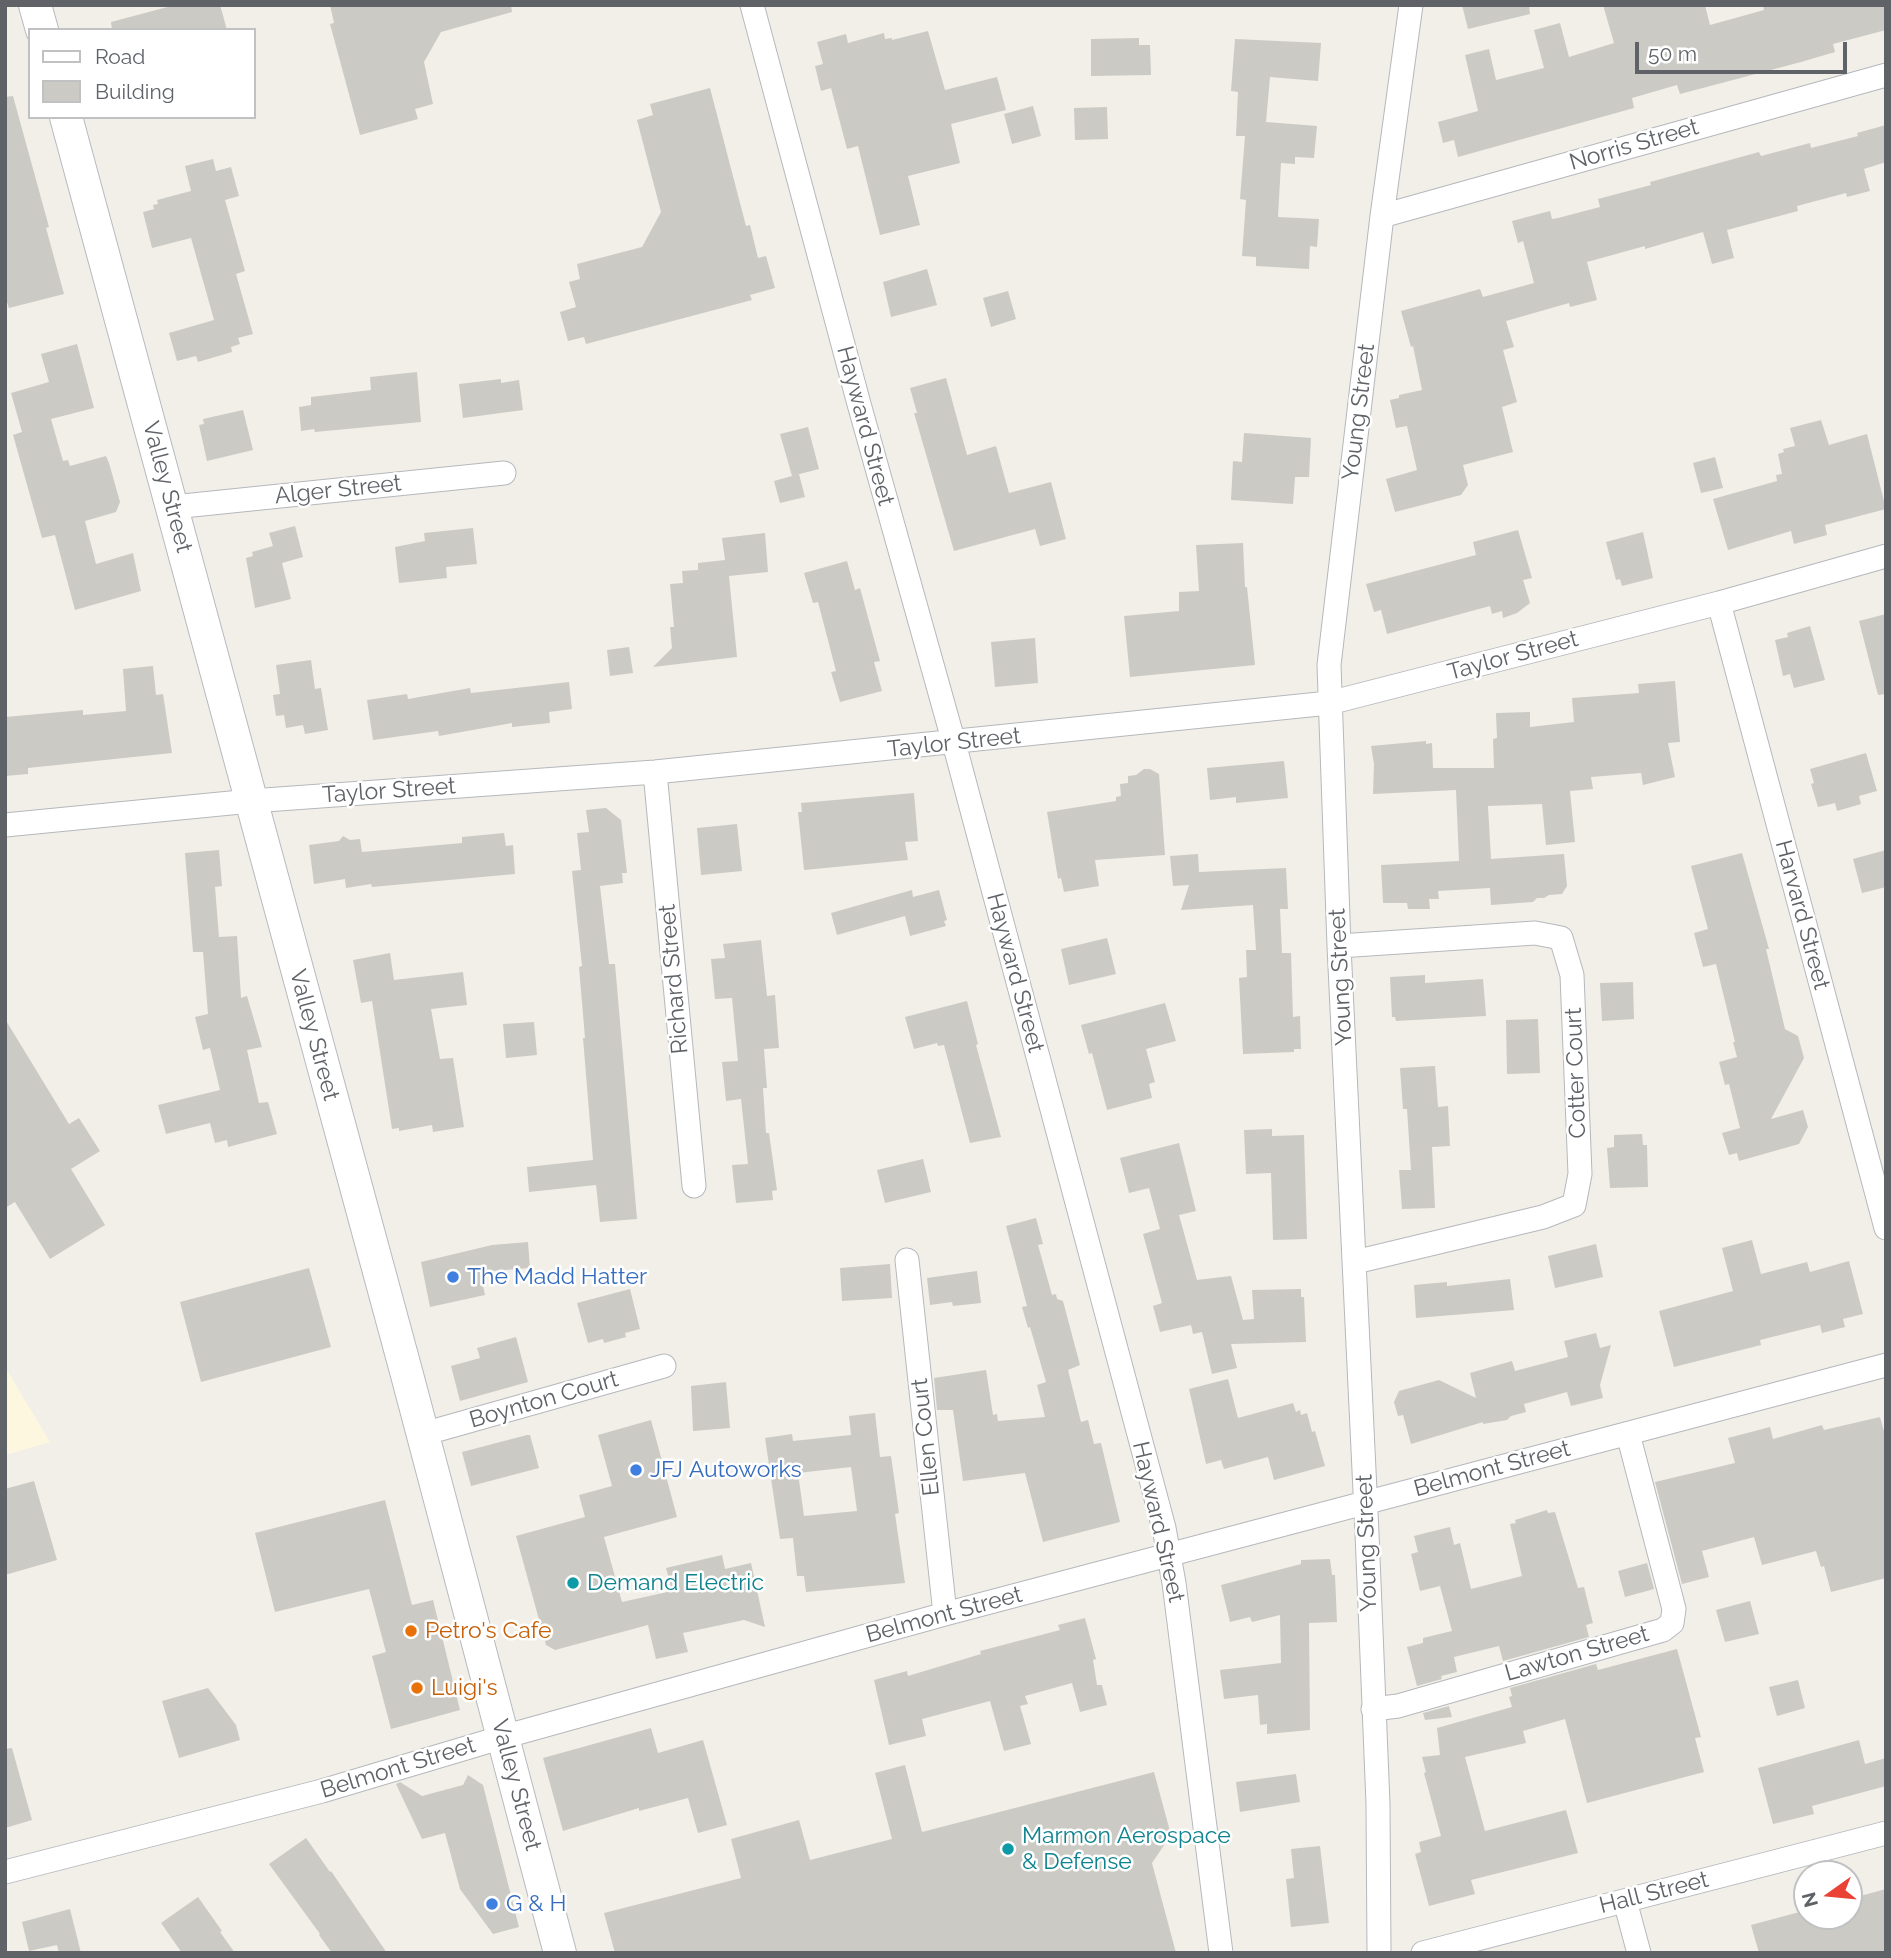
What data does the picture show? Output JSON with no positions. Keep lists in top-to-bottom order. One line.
{"streets":{"main road":["Valley Street"],"street":["Norris Street","Young Street","Hayward Street","Alger Street","Taylor Street","Harvard Street","Richard Street","Cotter Court","Boynton Court","Ellen Court","Belmont Street","Lawton Street","Hall Street"]},"crossings":[["Norris Street","Young Street"],["Young Street","Taylor Street"],["Young Street","Cotter Court"],["Young Street","Belmont Street"],["Young Street","Lawton Street"],["Hayward Street","Taylor Street"],["Hayward Street","Belmont Street"],["Valley Street","Alger Street"],["Valley Street","Taylor Street"],["Valley Street","Boynton Court"],["Valley Street","Belmont Street"],["Taylor Street","Harvard Street"],["Taylor Street","Richard Street"],["Ellen Court","Belmont Street"],["Belmont Street","Lawton Street"]],"places":["The Madd Hatter","JFJ Autoworks","Demand Electric","Petro's Cafe","Luigi's","Marmon Aerospace & Defense","G & H"],"legend":["Road","Building"],"scale_bar":"50 m","north":"left"}
